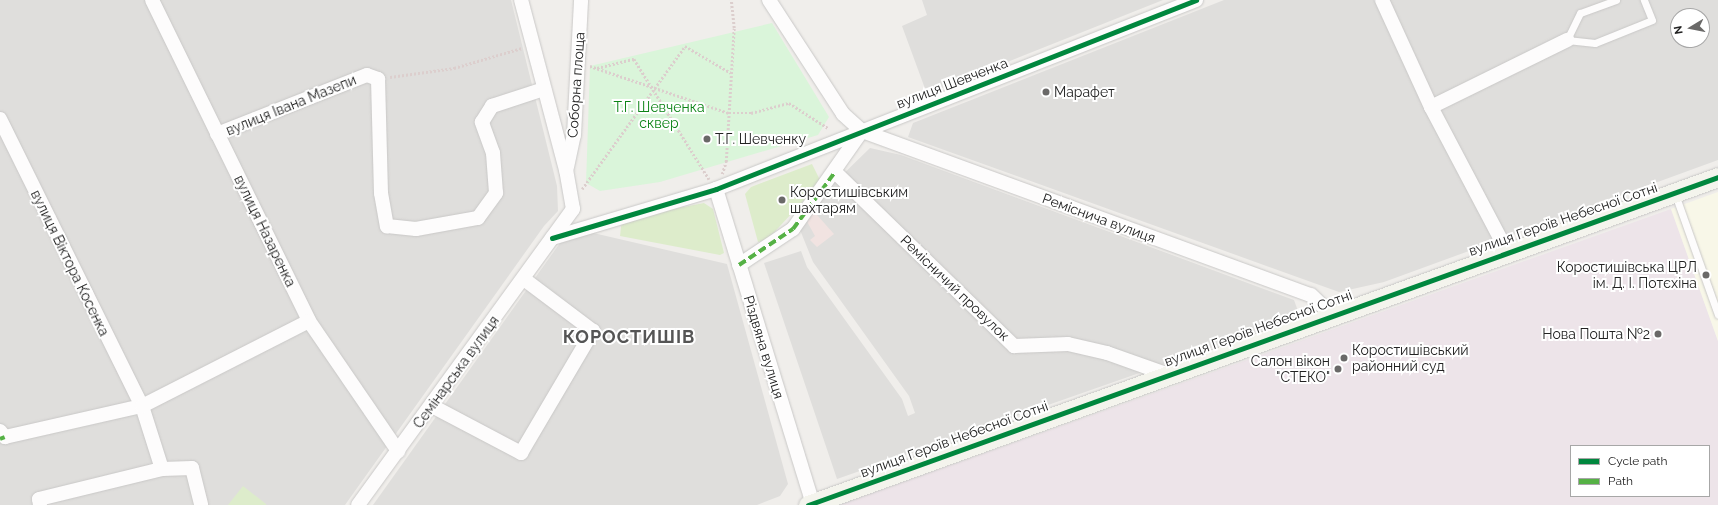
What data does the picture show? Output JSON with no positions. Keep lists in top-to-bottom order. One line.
{"streets":{"street":["вулиця Шевченка","Соборна площа","вулиця Івана Мазепи","Реміснича вулиця","вулиця Героїв Небесної Сотні","вулиця Назаренка","вулиця Віктора Косенка","Ремісничий провулок","Різдвяна вулиця","Семінарська вулиця"]},"crossings":[["вулиця Шевченка","Реміснича вулиця"],["вулиця Шевченка","Різдвяна вулиця"],["вулиця Шевченка","Семінарська вулиця"],["Соборна площа","Семінарська вулиця"],["вулиця Івана Мазепи","вулиця Назаренка"],["вулиця Івана Мазепи","Семінарська вулиця"],["Реміснича вулиця","вулиця Героїв Небесної Сотні"],["вулиця Героїв Небесної Сотні","Ремісничий провулок"],["вулиця Героїв Небесної Сотні","Різдвяна вулиця"],["вулиця Назаренка","Семінарська вулиця"]],"districts":["КОРОСТИШІВ"],"parks":["Т.Г. Шевченка сквер"],"places":["Марафет","Т.Г. Шевченку","Коростишівським шахтарям","Коростишівська ЦРЛ ім. Д. І. Потєхіна","Нова Пошта №2","Коростишівський районний суд","Салон вікон \"СТЕКО\""],"legend":["Cycle path","Path"],"north":"left"}
